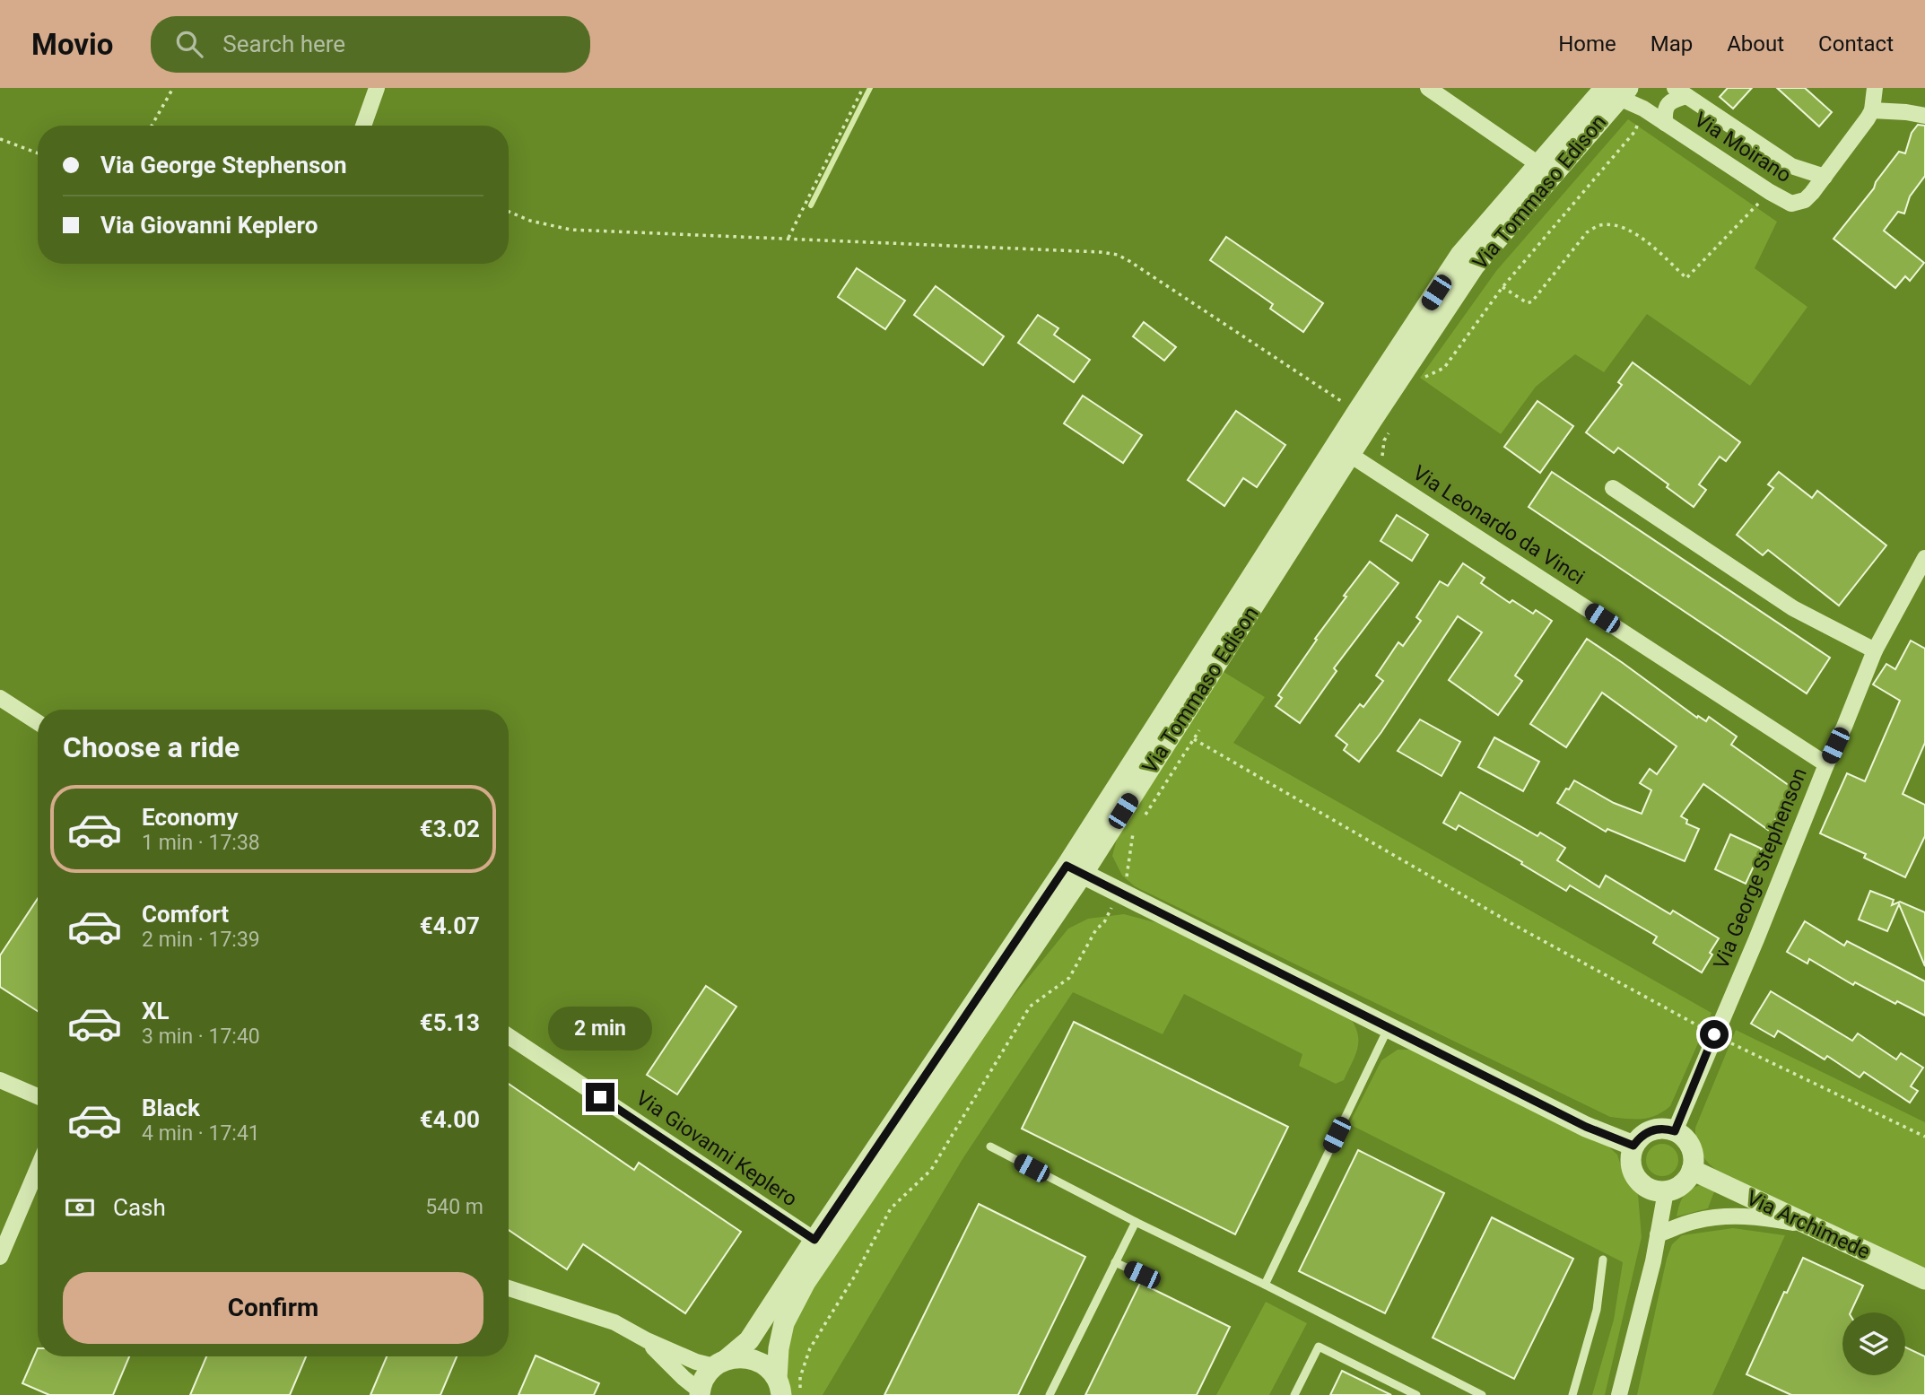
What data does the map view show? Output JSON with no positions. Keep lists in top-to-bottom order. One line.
{"streets":{"street":["Via Moirano","Via Tommaso Edison","Via Leonardo da Vinci","Via George Stephenson","Via Giovanni Keplero","Via Archimede"]},"crossings":[["Via Moirano","Via Tommaso Edison"],["Via Tommaso Edison","Via Leonardo da Vinci"],["Via Tommaso Edison","Via Giovanni Keplero"],["Via Leonardo da Vinci","Via George Stephenson"],["Via George Stephenson","Via Archimede"]],"page":{"header":"Movio","search":"Search here","nav":["Home","Map","About","Contact"],"banner":["Via George Stephenson","Via Giovanni Keplero"],"heading":"Choose a ride","list":[{"name":"Economy","note":"1 min · 17:38","value":"€3.02"},{"name":"Comfort","note":"2 min · 17:39","value":"€4.07"},{"name":"XL","note":"3 min · 17:40","value":"€5.13"},{"name":"Black","note":"4 min · 17:41","value":"€4.00"}],"bubble":"2 min","pay":["Cash","540 m"],"buttons":"Confirm"}}
